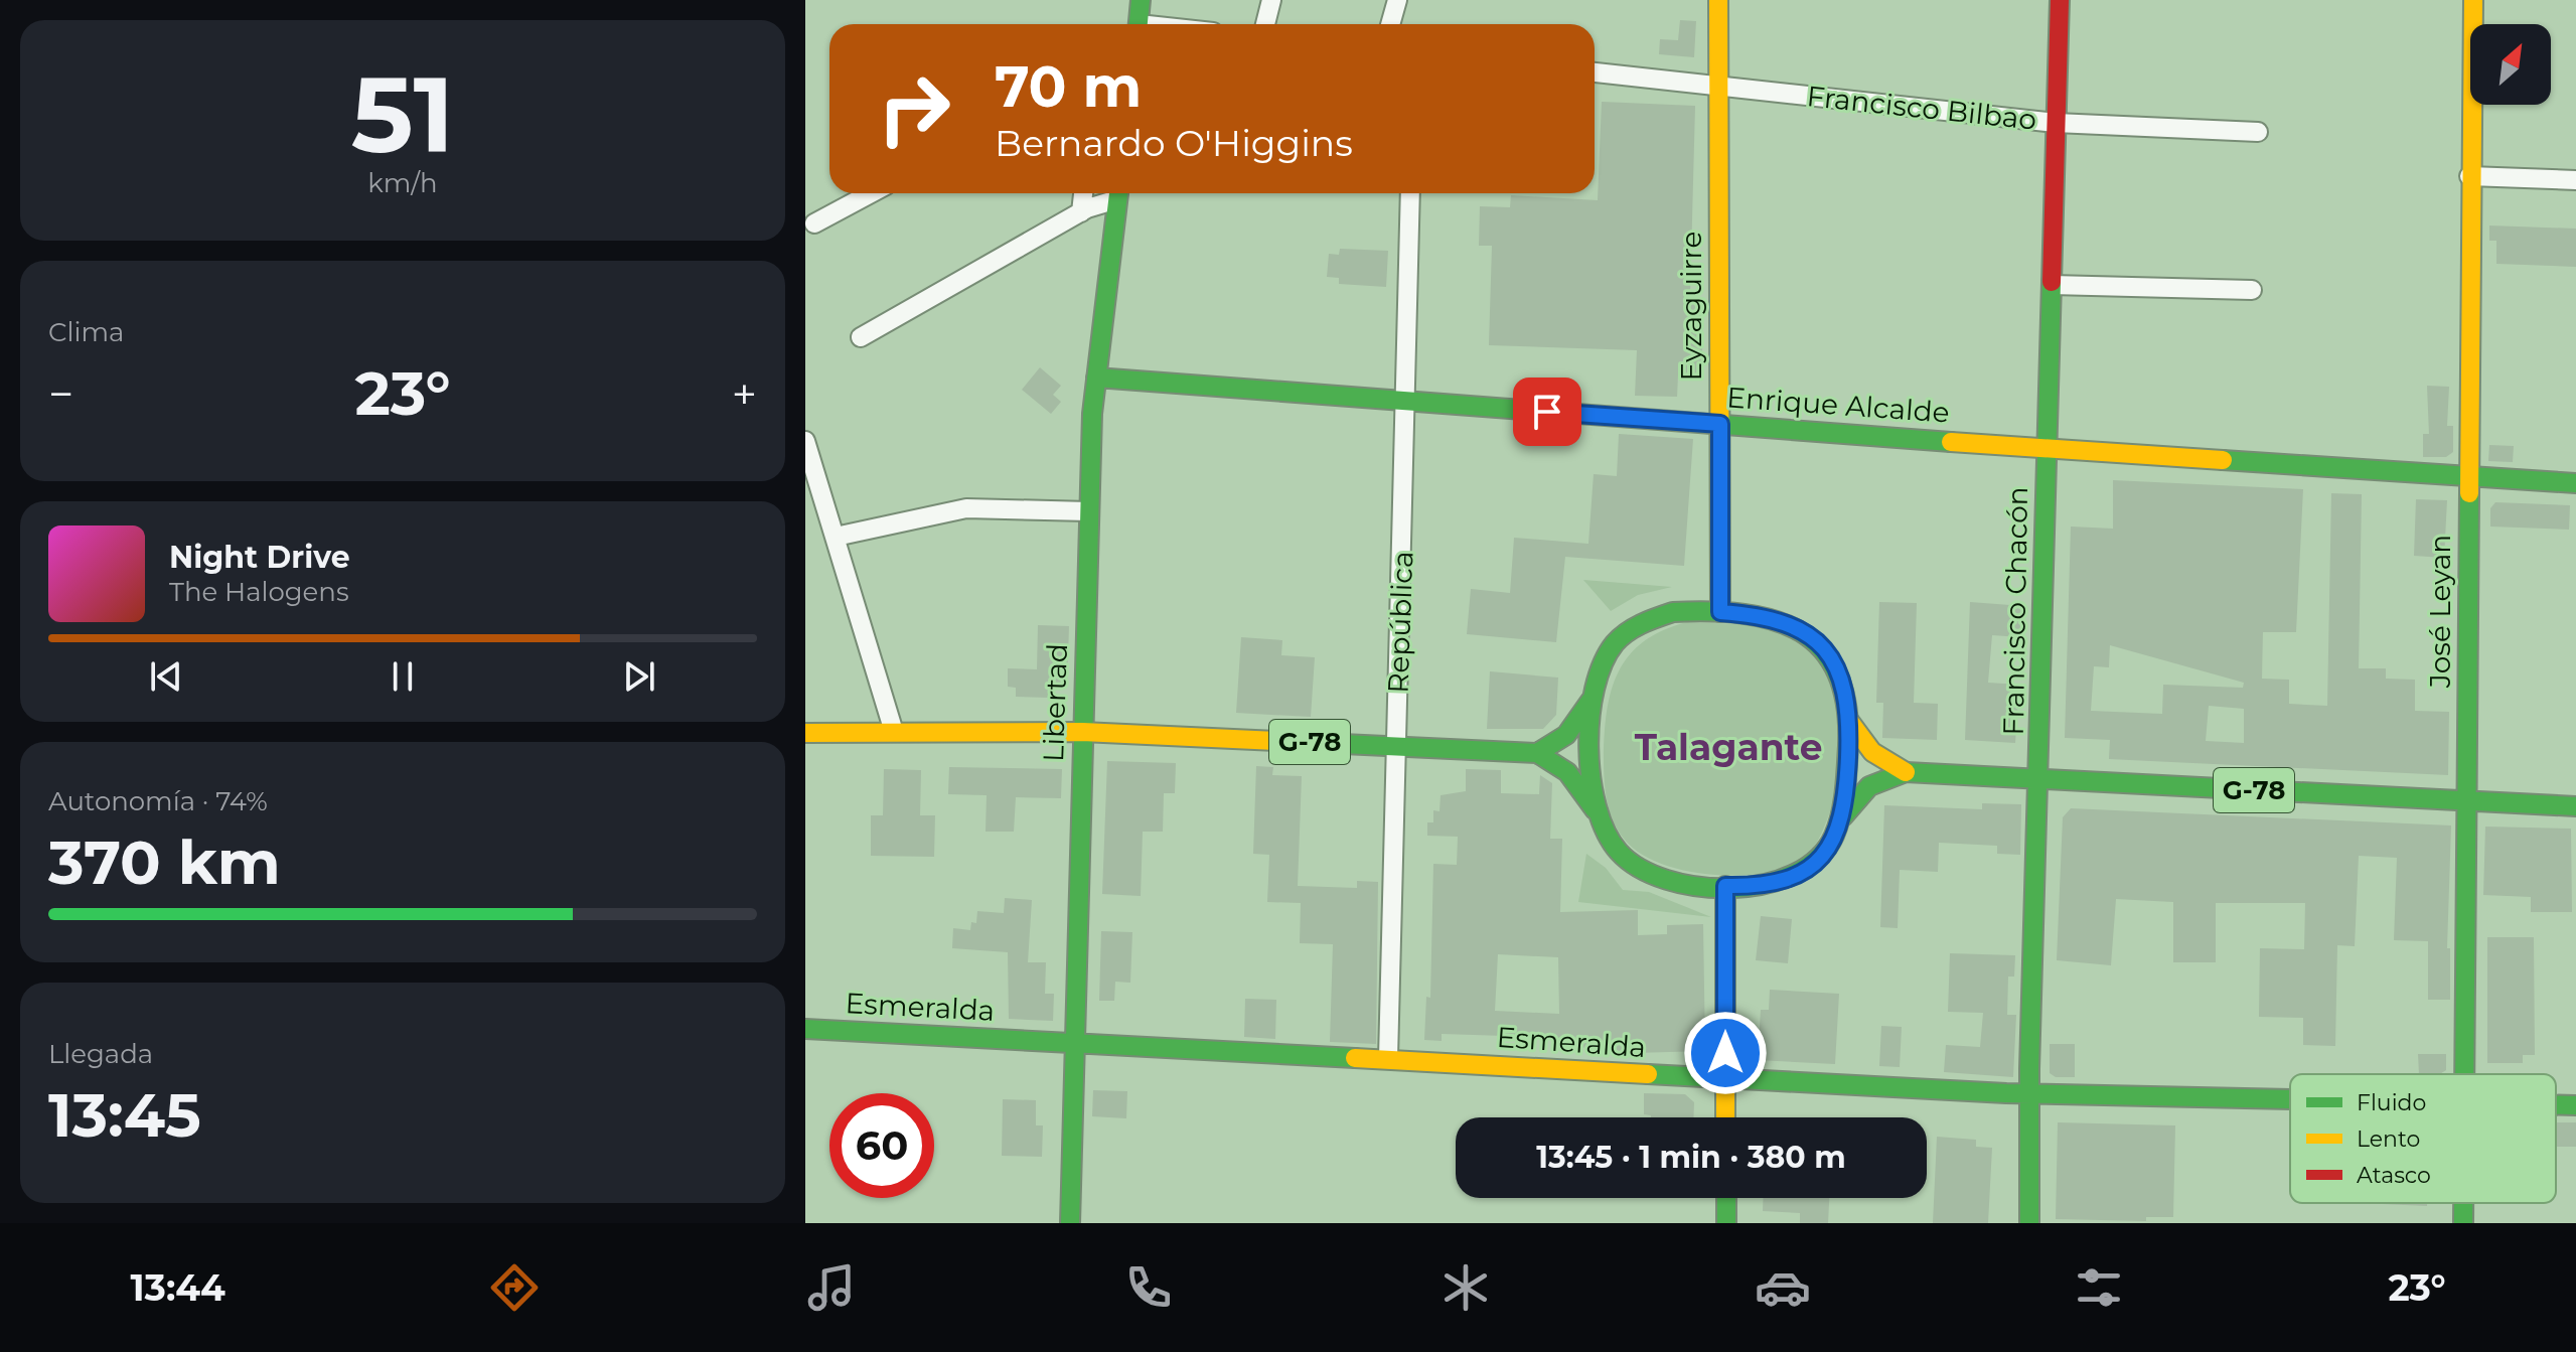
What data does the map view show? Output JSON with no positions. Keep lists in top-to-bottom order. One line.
{"streets":{"street":["Francisco Bilbao","Eyzaguirre","Enrique Alcalde","Francisco Chacón","José Leyan","República","Libertad","G-78","Esmeralda"]},"crossings":[["Francisco Bilbao","Eyzaguirre"],["Francisco Bilbao","Francisco Chacón"],["Eyzaguirre","Enrique Alcalde"],["Eyzaguirre","G-78"],["Enrique Alcalde","Francisco Chacón"],["Enrique Alcalde","José Leyan"],["Enrique Alcalde","República"],["Enrique Alcalde","Libertad"],["Francisco Chacón","G-78"],["Francisco Chacón","Esmeralda"],["José Leyan","G-78"],["República","G-78"],["República","Esmeralda"],["Libertad","G-78"],["Libertad","Esmeralda"]],"districts":["Talagante"],"legend":["Fluido","Lento","Atasco"],"north":"top right","page":{"tile":[["51","km/h"],"Clima",["Autonomía · 74%","370 km"],["Llegada","13:45"]],"turn":["70 m","Bernardo O'Higgins"],"heat":["−","23°","+"],"song":["Night Drive","The Halogens"],"limit":"60","trip":"13:45 · 1 min · 380 m","tabs":["13:44","23°"]}}
